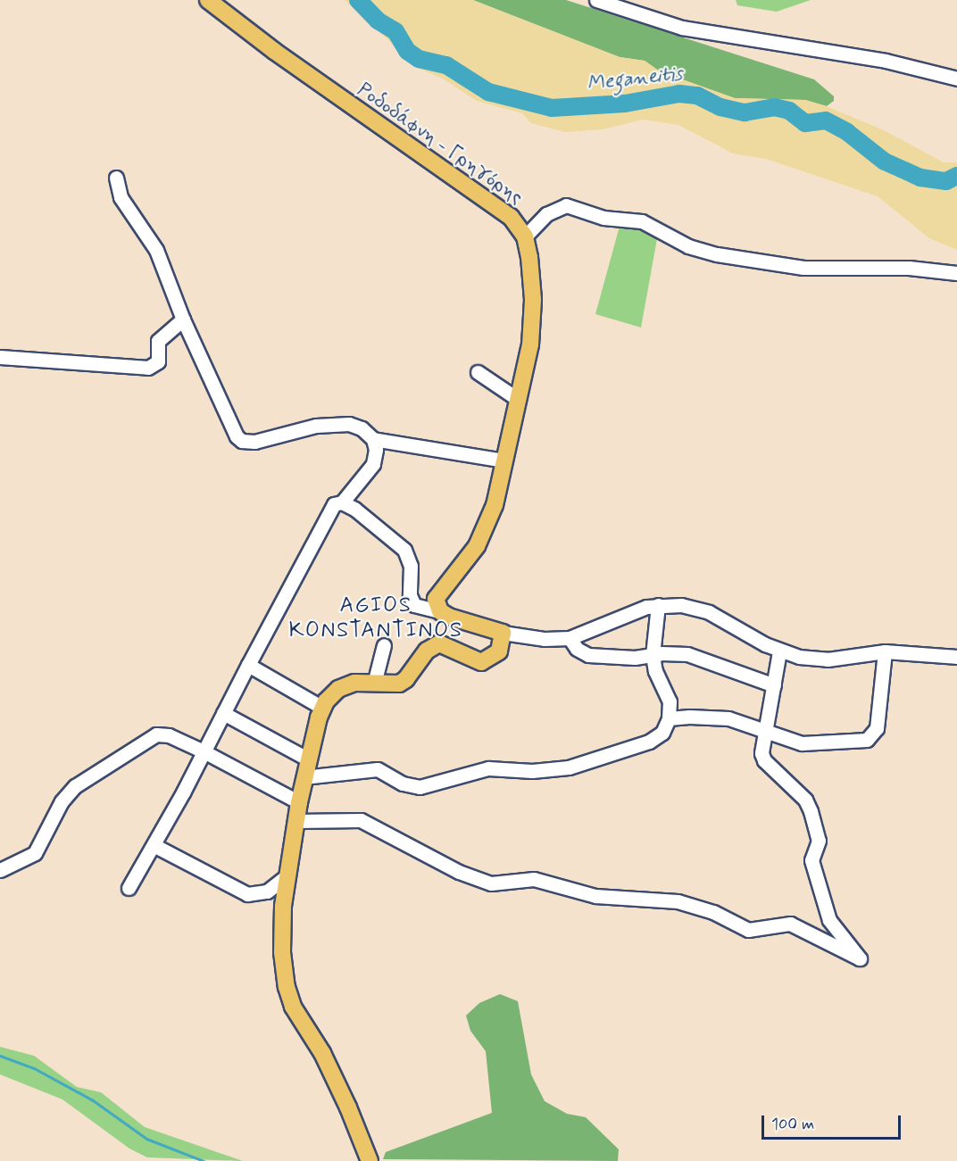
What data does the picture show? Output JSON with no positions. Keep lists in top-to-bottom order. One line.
{"streets":{"main road":["Ροδοδάφνη - Γρηγόρης"]},"districts":["AGIOS KONSTANTINOS"],"water":["Meganeitis"],"scale_bar":"100 m"}
